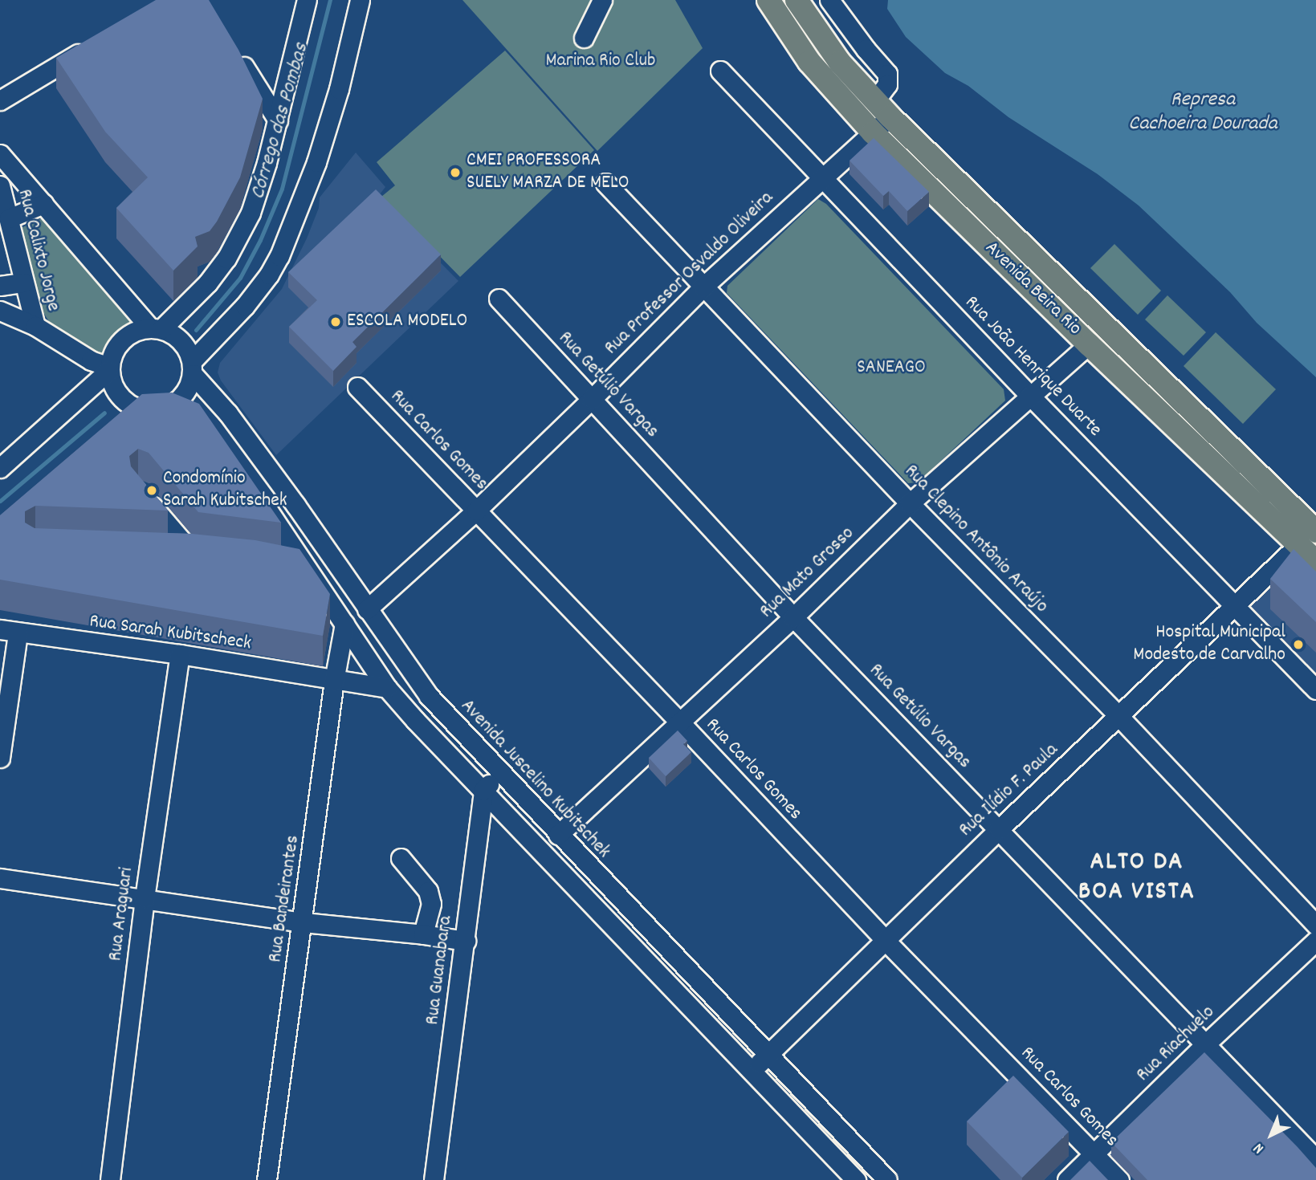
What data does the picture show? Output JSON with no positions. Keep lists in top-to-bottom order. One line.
{"streets":{"main road":["Avenida Beira Rio"],"street":["Rua Calixto Jorge","Rua Professor Osvaldo Oliveira","Rua João Henrique Duarte","Rua Getúlio Vargas","Rua Carlos Gomes","Rua Clepino Antônio Araújo","Rua Mato Grosso","Rua Sarah Kubitscheck","Avenida Juscelino Kubitschek","Rua Ilídio F. Paula","Rua Bandeirantes","Rua Araguari","Rua Guanabara","Rua Riachuelo"]},"crossings":[["Rua Professor Osvaldo Oliveira","Avenida Beira Rio"],["Rua Professor Osvaldo Oliveira","Rua João Henrique Duarte"],["Rua Professor Osvaldo Oliveira","Rua Getúlio Vargas"],["Rua Professor Osvaldo Oliveira","Rua Carlos Gomes"],["Rua Professor Osvaldo Oliveira","Rua Clepino Antônio Araújo"],["Rua Professor Osvaldo Oliveira","Avenida Juscelino Kubitschek"],["Avenida Beira Rio","Rua Mato Grosso"],["Avenida Beira Rio","Rua Ilídio F. Paula"],["Rua João Henrique Duarte","Rua Mato Grosso"],["Rua João Henrique Duarte","Rua Ilídio F. Paula"],["Rua Getúlio Vargas","Rua Mato Grosso"],["Rua Getúlio Vargas","Rua Ilídio F. Paula"],["Rua Getúlio Vargas","Rua Riachuelo"],["Rua Carlos Gomes","Rua Mato Grosso"],["Rua Carlos Gomes","Rua Ilídio F. Paula"],["Rua Carlos Gomes","Rua Riachuelo"],["Rua Clepino Antônio Araújo","Rua Mato Grosso"],["Rua Clepino Antônio Araújo","Rua Ilídio F. Paula"],["Rua Mato Grosso","Avenida Juscelino Kubitschek"],["Rua Sarah Kubitscheck","Rua Bandeirantes"],["Rua Sarah Kubitscheck","Rua Araguari"],["Avenida Juscelino Kubitschek","Rua Ilídio F. Paula"]],"districts":["ALTO DA BOA VISTA"],"water":["Represa Cachoeira Dourada","Córrego das Pombas"],"parks":["Marina Rio Club","SANEAGO"],"places":["CMEI PROFESSORA SUELY MARZA DE MELO","ESCOLA MODELO","Condomínio Sarah Kubitschek","Hospital Municipal Modesto de Carvalho"],"north":"bottom left"}
